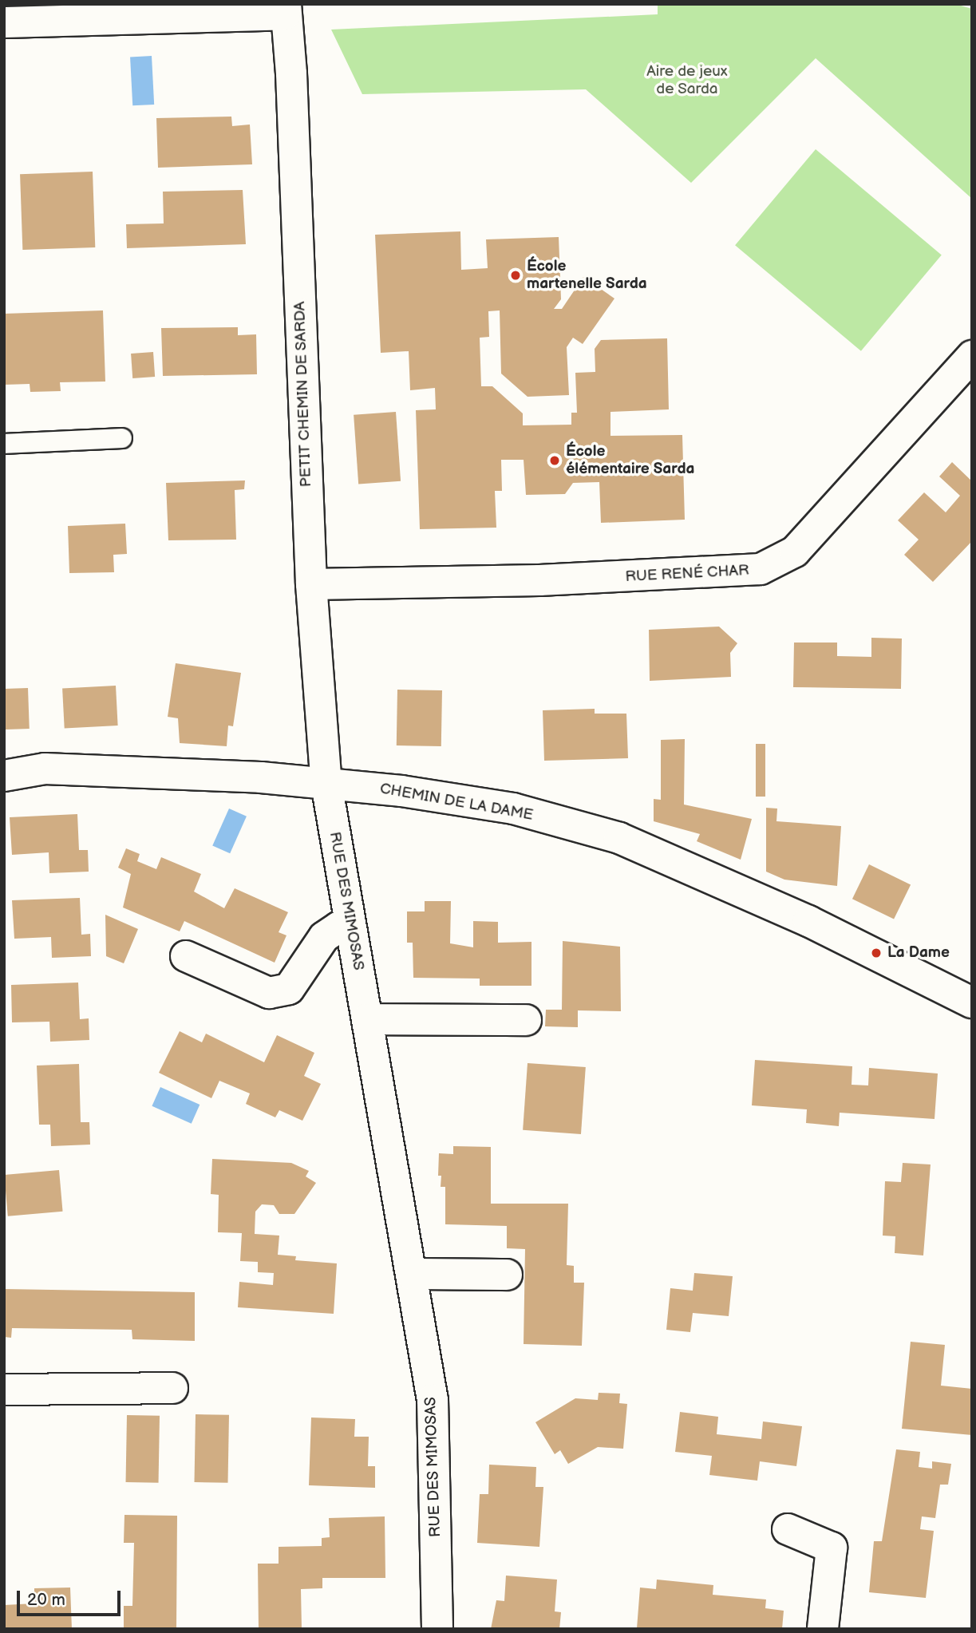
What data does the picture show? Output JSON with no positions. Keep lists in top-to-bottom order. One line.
{"streets":{"street":["PETIT CHEMIN DE SARDA","RUE RENÉ CHAR","CHEMIN DE LA DAME","RUE DES MIMOSAS"]},"crossings":[["PETIT CHEMIN DE SARDA","RUE RENÉ CHAR"],["PETIT CHEMIN DE SARDA","CHEMIN DE LA DAME"],["PETIT CHEMIN DE SARDA","RUE DES MIMOSAS"],["CHEMIN DE LA DAME","RUE DES MIMOSAS"]],"parks":["Aire de jeux de Sarda"],"places":["École martenelle Sarda","École élémentaire Sarda","La Dame"],"scale_bar":"20 m"}
